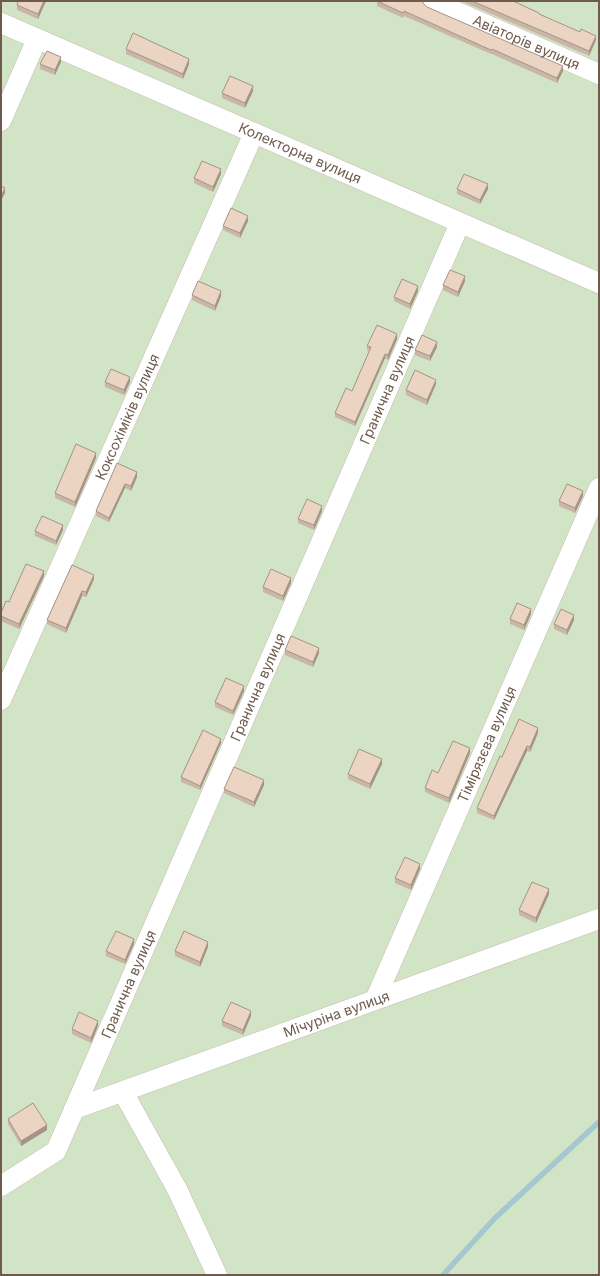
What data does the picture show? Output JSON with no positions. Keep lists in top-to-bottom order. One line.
{"streets":{"lane":["Авіаторів вулиця","Колекторна вулиця","Гранична вулиця","Коксохіміків вулиця","Тімірязєва вулиця","Мічуріна вулиця"]},"crossings":[["Колекторна вулиця","Гранична вулиця"],["Колекторна вулиця","Коксохіміків вулиця"],["Гранична вулиця","Мічуріна вулиця"],["Тімірязєва вулиця","Мічуріна вулиця"]]}
